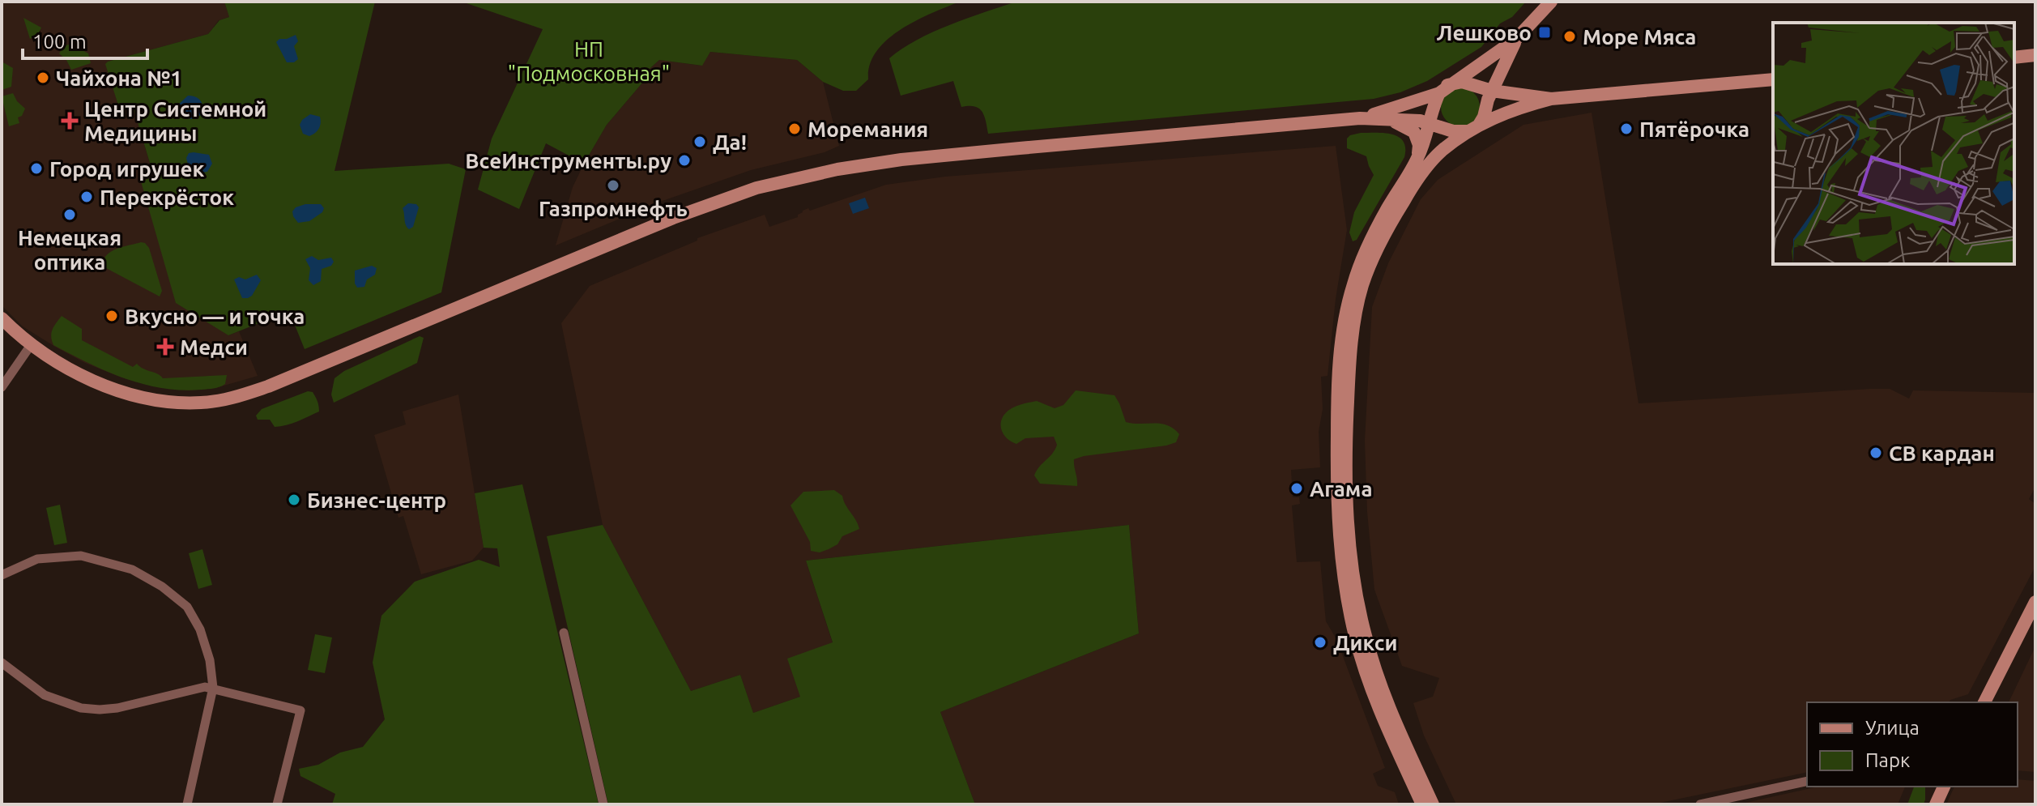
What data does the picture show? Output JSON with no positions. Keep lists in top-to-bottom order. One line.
{"parks":["НП \"Подмосковная\""],"places":{"transit":["Лешково"],"other":["Море Мяса","Чайхона №1","Моремания","Пятёрочка","Да!","ВсеИнструменты.ру","Город игрушек","Газпромнефть","Перекрёсток","Немецкая оптика","Вкусно — и точка","СВ кардан","Агама","Бизнес-центр","Дикси"],"health":["Центр Системной Медицины","Медси"]},"legend":["Улица","Парк"],"scale_bar":"100 m"}
